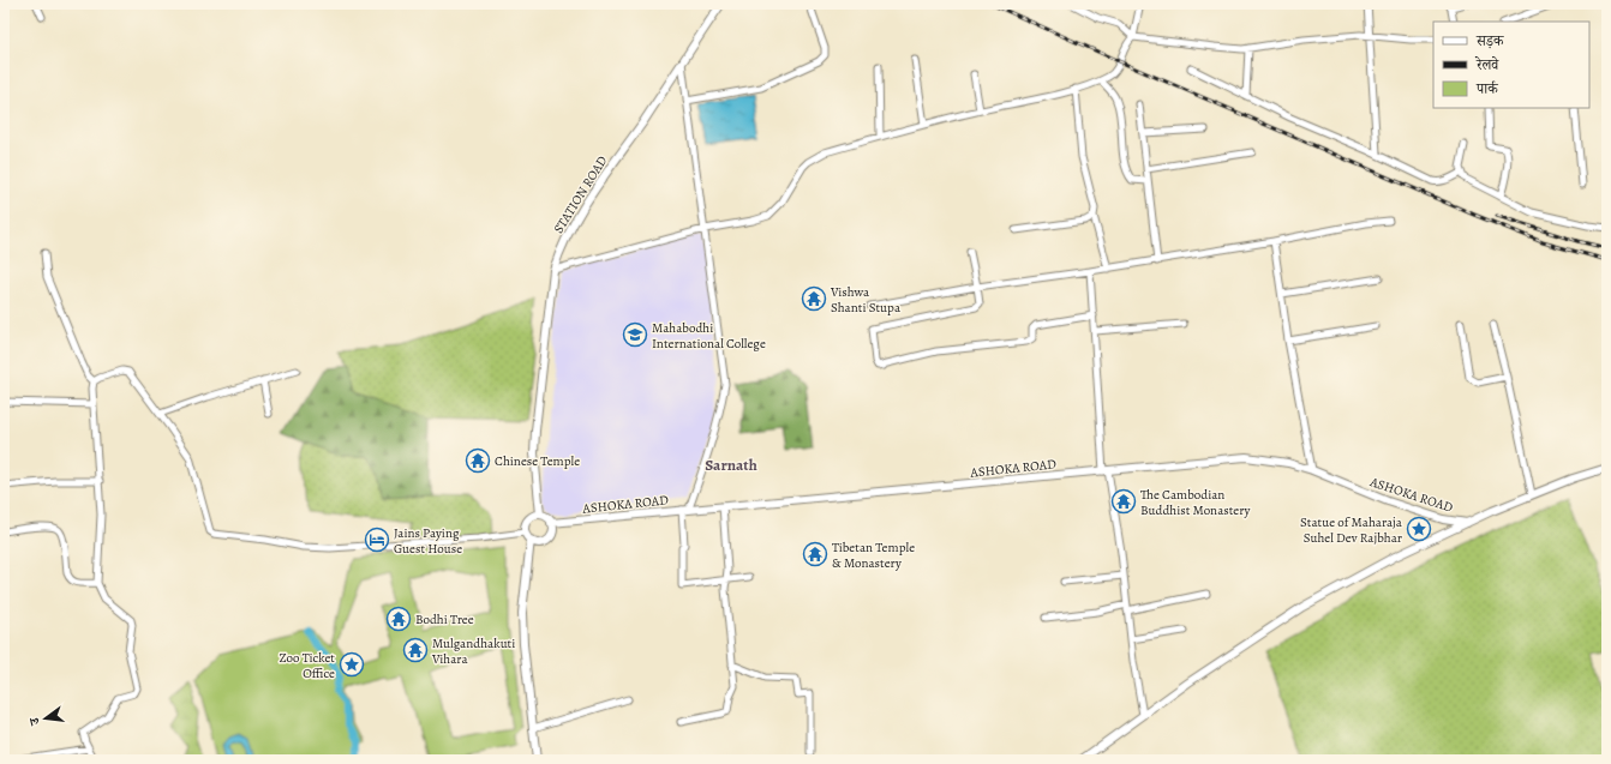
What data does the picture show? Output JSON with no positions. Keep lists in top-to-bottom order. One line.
{"streets":{"street":["STATION ROAD","ASHOKA ROAD"]},"crossings":[["STATION ROAD","ASHOKA ROAD"]],"districts":["Sarnath"],"places":{"temple":["Vishwa Shanti Stupa","Chinese Temple","The Cambodian Buddhist Monastery","Tibetan Temple & Monastery","Bodhi Tree","Mulgandhakuti Vihara"],"school or university":["Mahabodhi International College"],"place":["Statue of Maharaja Suhel Dev Rajbhar","Zoo Ticket Office"],"hotel":["Jains Paying Guest House"]},"legend":["सड़क","रेलवे","पार्क"],"north":"left"}
